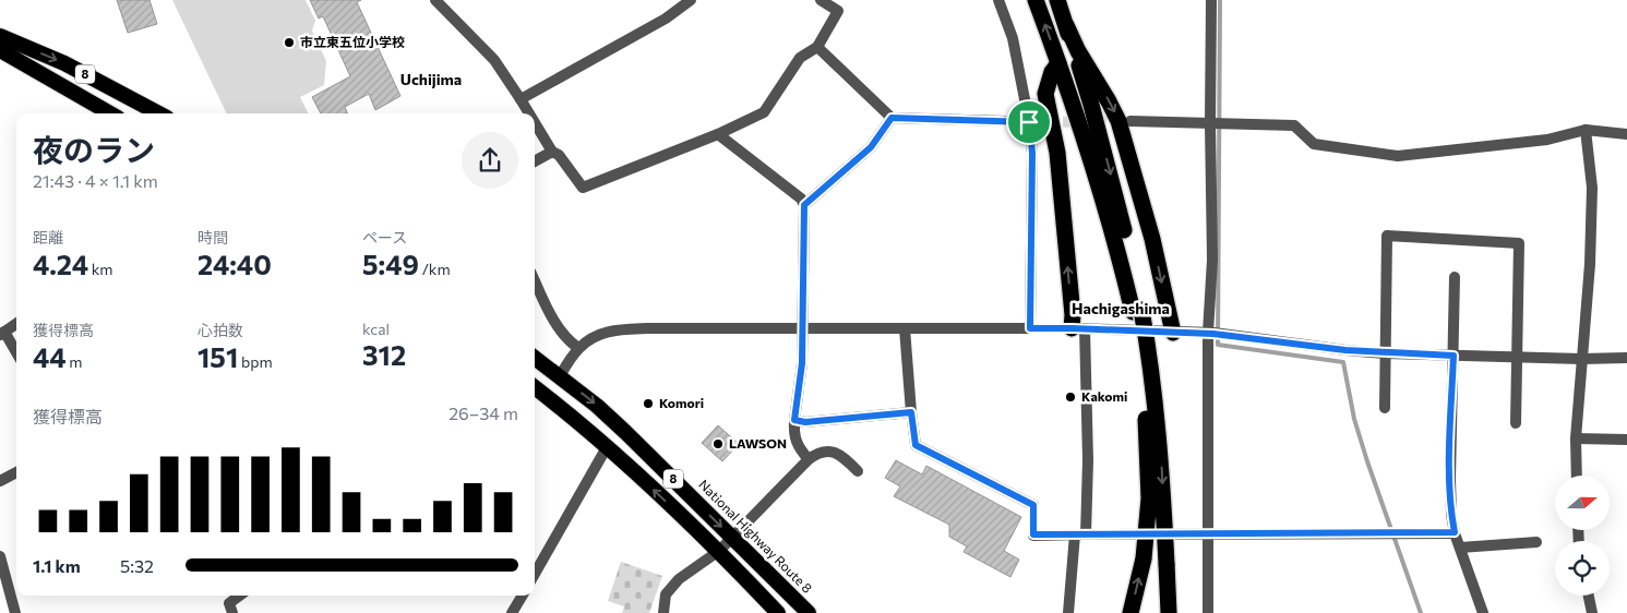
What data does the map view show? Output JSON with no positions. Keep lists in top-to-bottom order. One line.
{"streets":{"highway":["8","National Highway Route 8"]},"districts":["Uchijima","Hachigashima"],"places":["市立東五位小学校","Kakomi","Komori","LAWSON"],"north":"right","page":{"heading":["夜のラン","21:43 · 4 × 1.1 km"],"stats":[["距離","4.24 km"],["時間","24:40"],["ペース","5:49 /km"],["獲得標高","44 m"],["心拍数","151 bpm"],["kcal","312"]],"chart":["獲得標高","26–34 m"],"list":[{"name":"1.1 km","note":"5:32"}]}}
